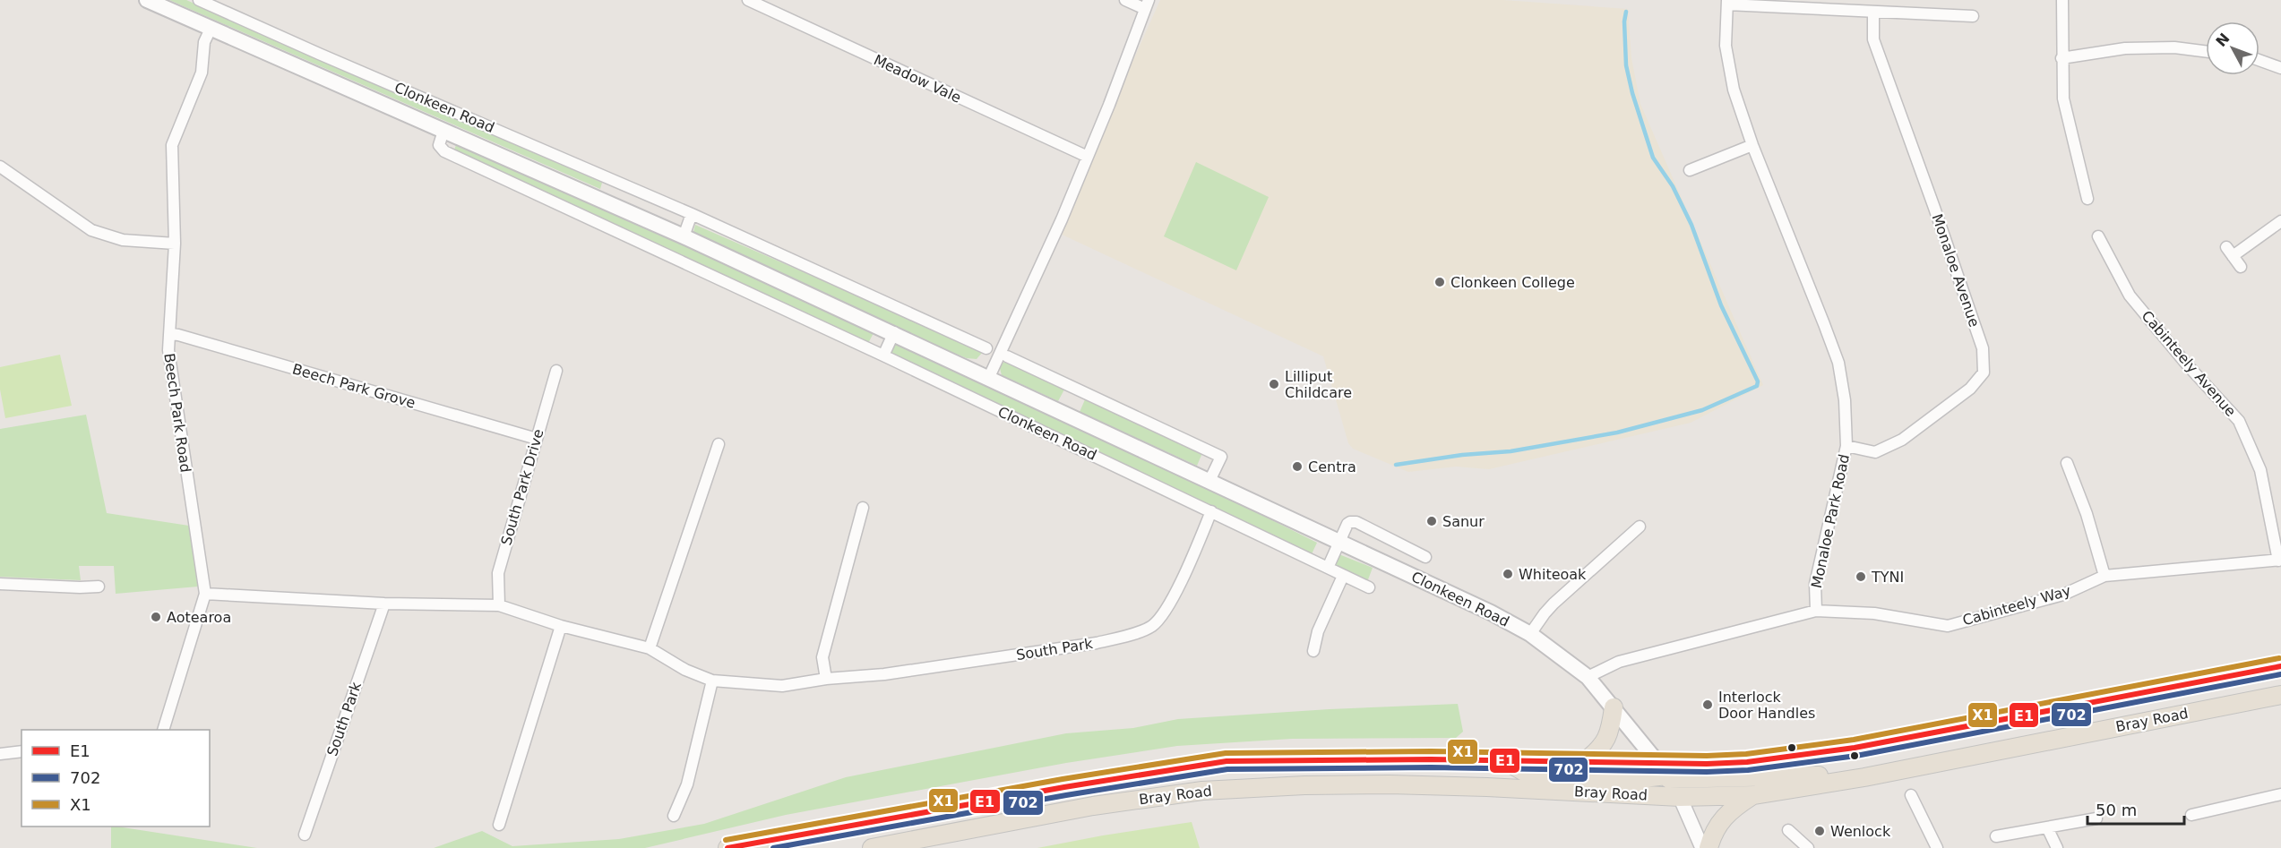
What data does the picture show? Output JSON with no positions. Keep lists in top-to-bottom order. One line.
{"streets":{"highway":["Bray Road"],"main road":["Clonkeen Road"],"street":["Meadow Vale","Monaloe Avenue","Cabinteely Avenue","Beech Park Grove","Beech Park Road","South Park Drive","Monaloe Park Road","Cabinteely Way","South Park"]},"crossings":[["Clonkeen Road","Beech Park Road"],["Clonkeen Road","South Park"],["Clonkeen Road","Bray Road"],["Monaloe Avenue","Monaloe Park Road"],["Cabinteely Avenue","Cabinteely Way"],["Beech Park Grove","Beech Park Road"],["Beech Park Grove","South Park Drive"],["Beech Park Road","South Park"],["South Park Drive","South Park"],["Monaloe Park Road","Cabinteely Way"]],"places":["Clonkeen College","Lilliput Childcare","Centra","Sanur","Whiteoak","TYNI","Aotearoa","Interlock Door Handles","Wenlock"],"lines":["transit line X1","transit line E1","transit line 702"],"legend":["E1","702","X1"],"scale_bar":"50 m","north":"top left"}
